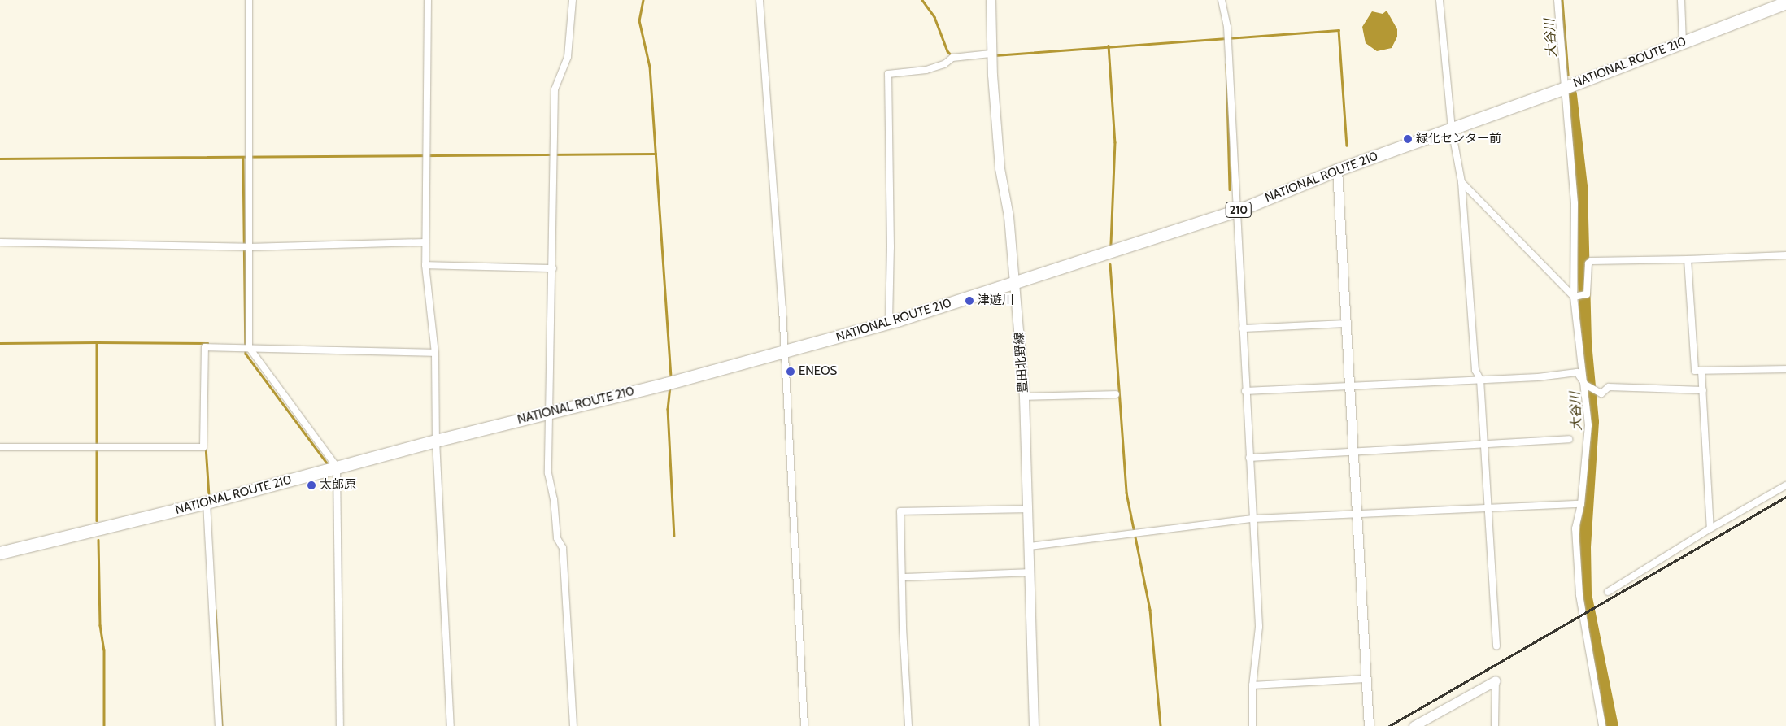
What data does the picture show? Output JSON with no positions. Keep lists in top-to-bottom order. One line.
{"streets":{"highway":["NATIONAL ROUTE 210","210"],"main road":["豊田北野線"]},"crossings":[["NATIONAL ROUTE 210","豊田北野線"]],"water":["大谷川"],"places":["緑化センター前","津遊川","ENEOS","太郎原"]}
